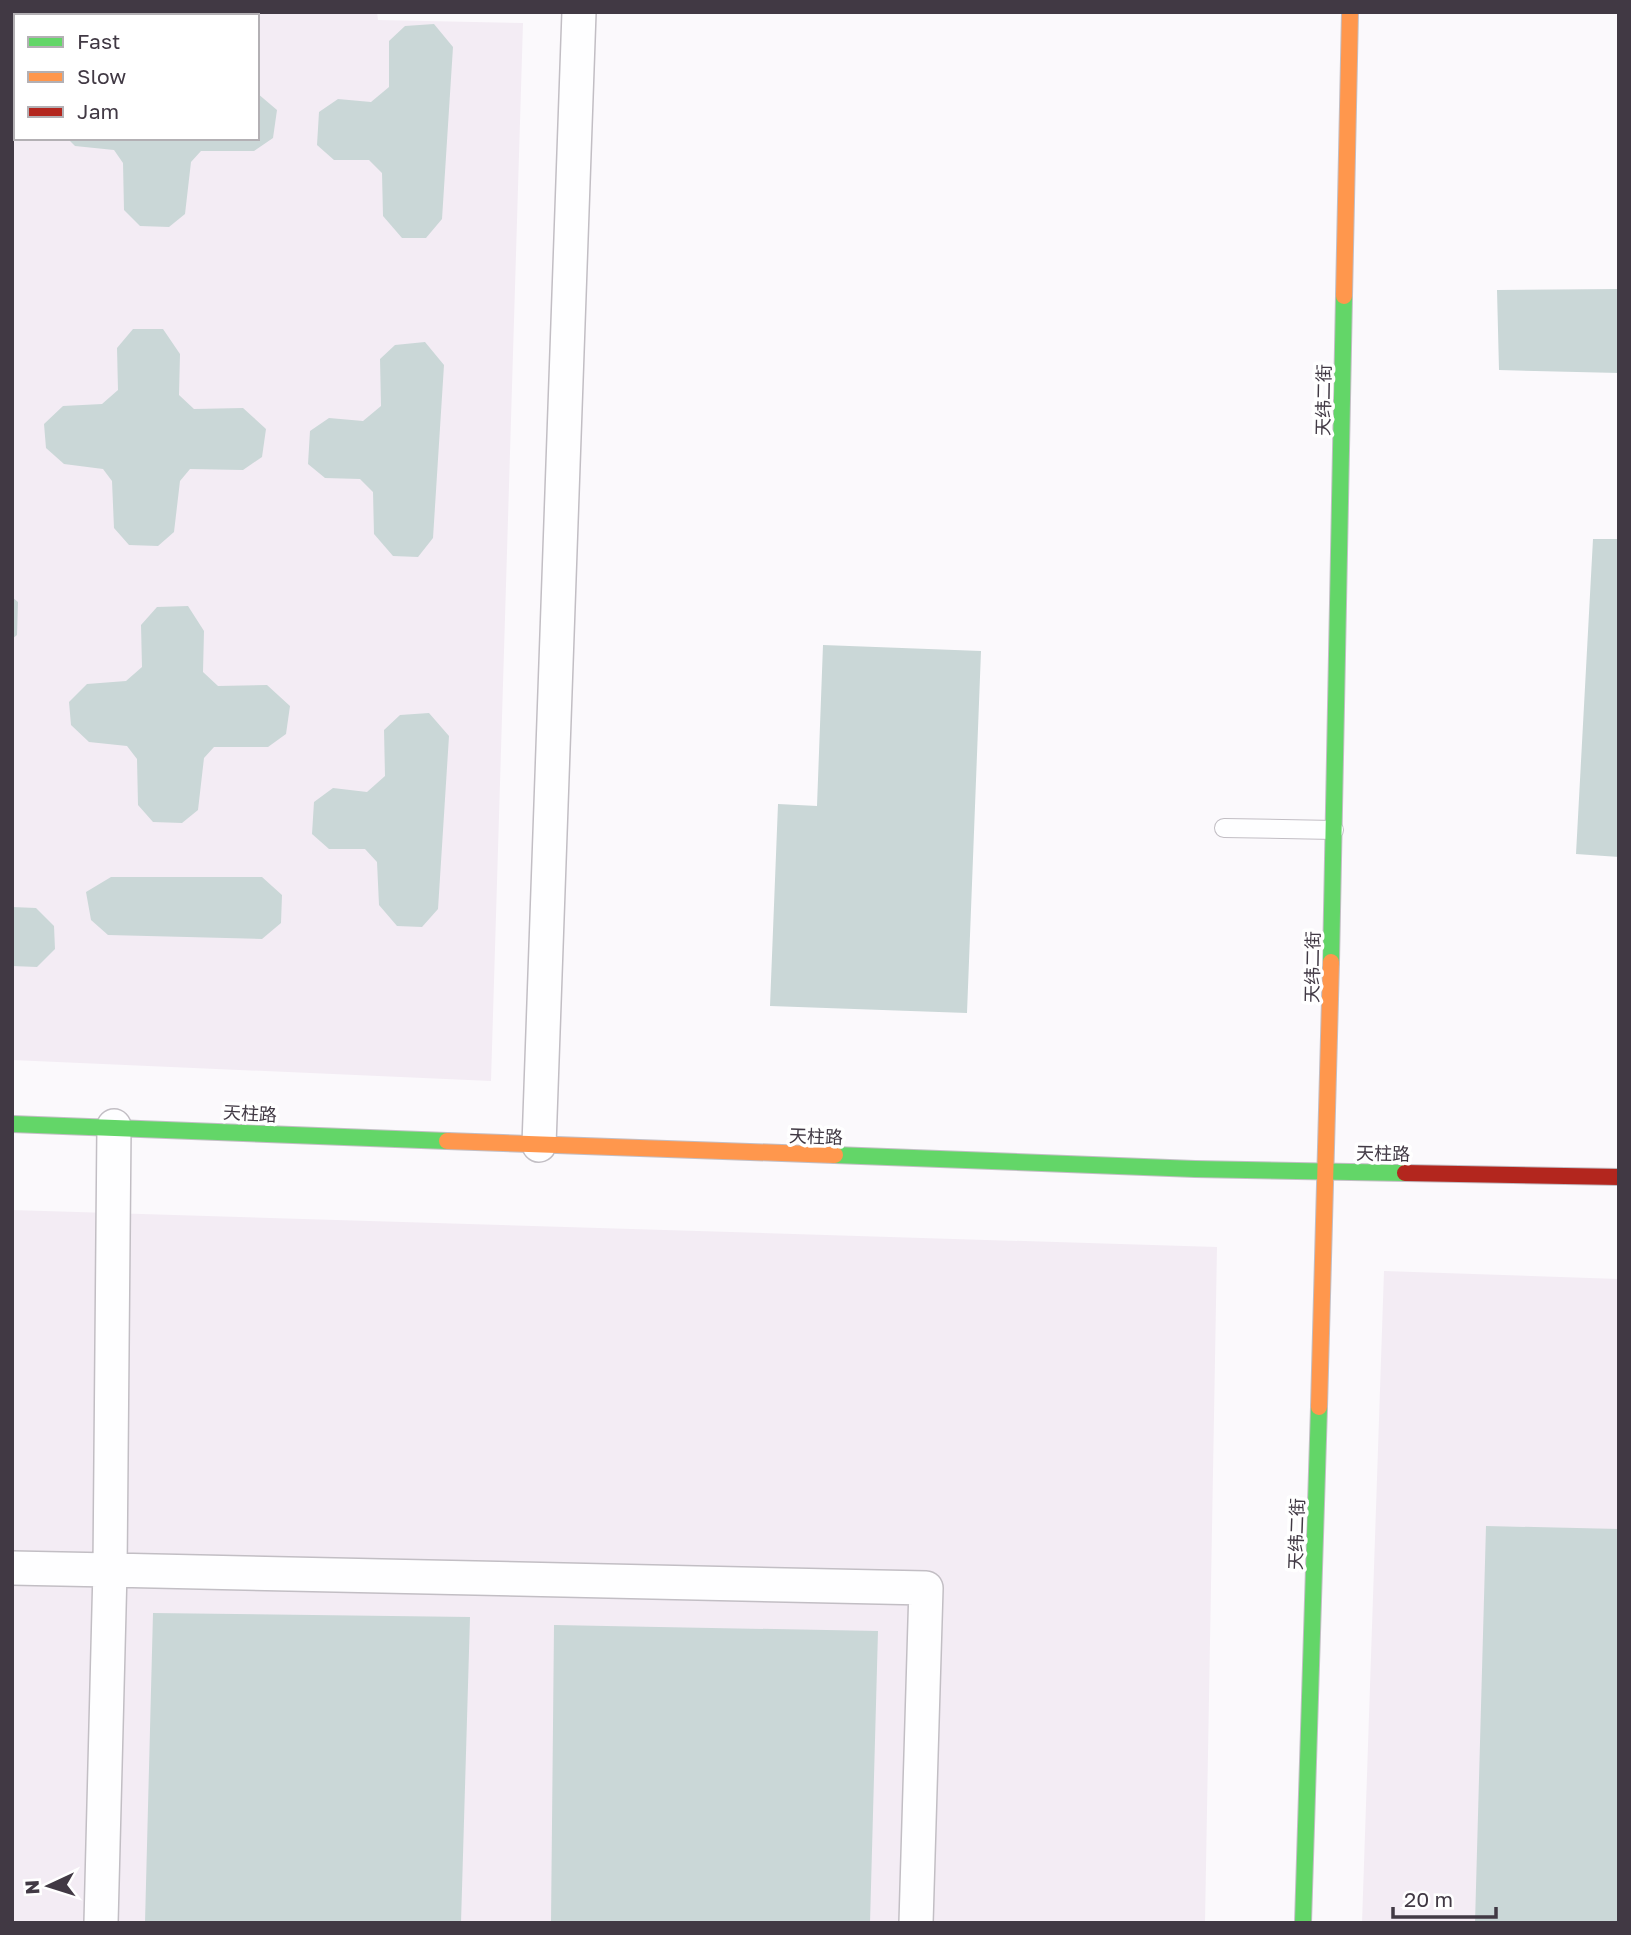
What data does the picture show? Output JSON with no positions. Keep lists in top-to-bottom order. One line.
{"streets":{"street":["天纬二街","天柱路"]},"crossings":[["天纬二街","天柱路"]],"legend":["Fast","Slow","Jam"],"scale_bar":"20 m","north":"left"}
